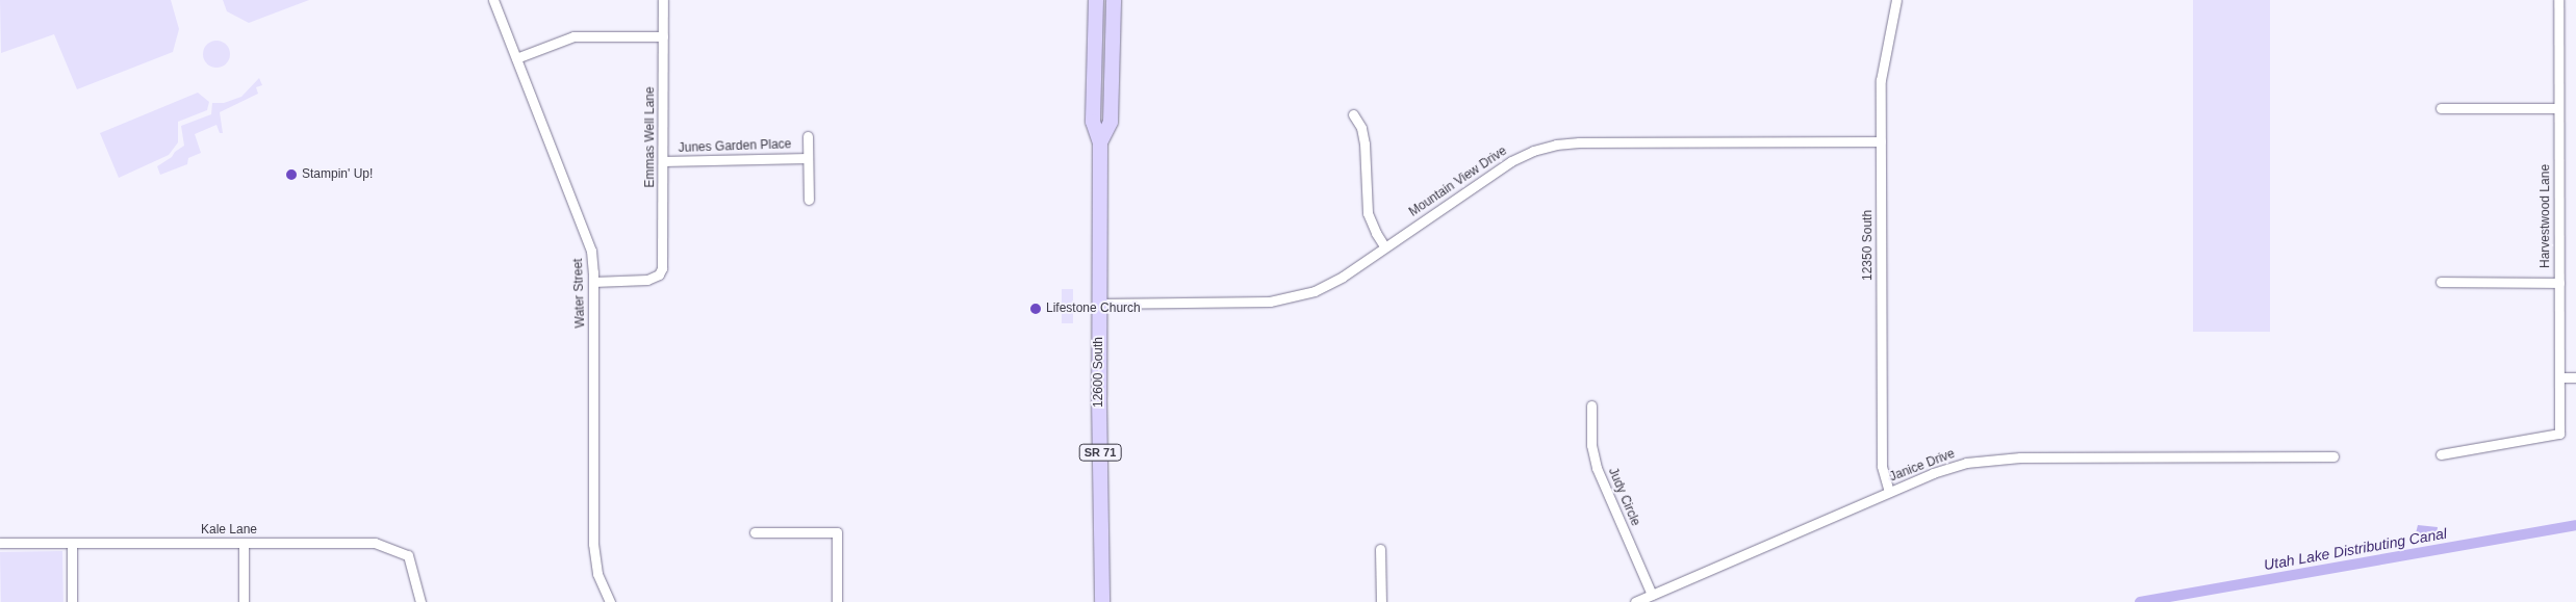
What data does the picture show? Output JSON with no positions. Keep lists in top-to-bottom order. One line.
{"streets":{"main road":["12600 South","SR 71"],"street":["Emmas Well Lane","Junes Garden Place","Mountain View Drive","Harvestwood Lane","12350 South","Water Street","Janice Drive","Judy Circle","Kale Lane"]},"crossings":[["Emmas Well Lane","Junes Garden Place"],["Emmas Well Lane","Water Street"],["Mountain View Drive","12350 South"],["Mountain View Drive","12600 South"],["12350 South","Janice Drive"],["Janice Drive","Judy Circle"]],"water":["Utah Lake Distributing Canal"],"places":["Stampin' Up!","Lifestone Church"]}
